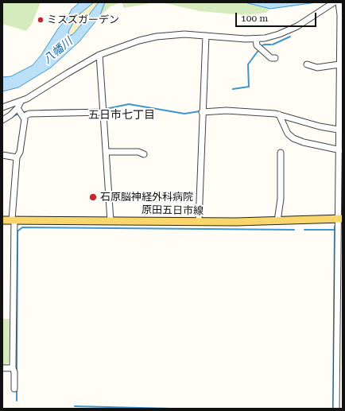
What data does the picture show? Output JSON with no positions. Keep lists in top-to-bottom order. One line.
{"streets":{"main road":["原田五日市線"]},"districts":["五日市七丁目"],"water":["八幡川"],"places":["ミスズガーデン","石原脳神経外科病院"],"scale_bar":"100 m"}
